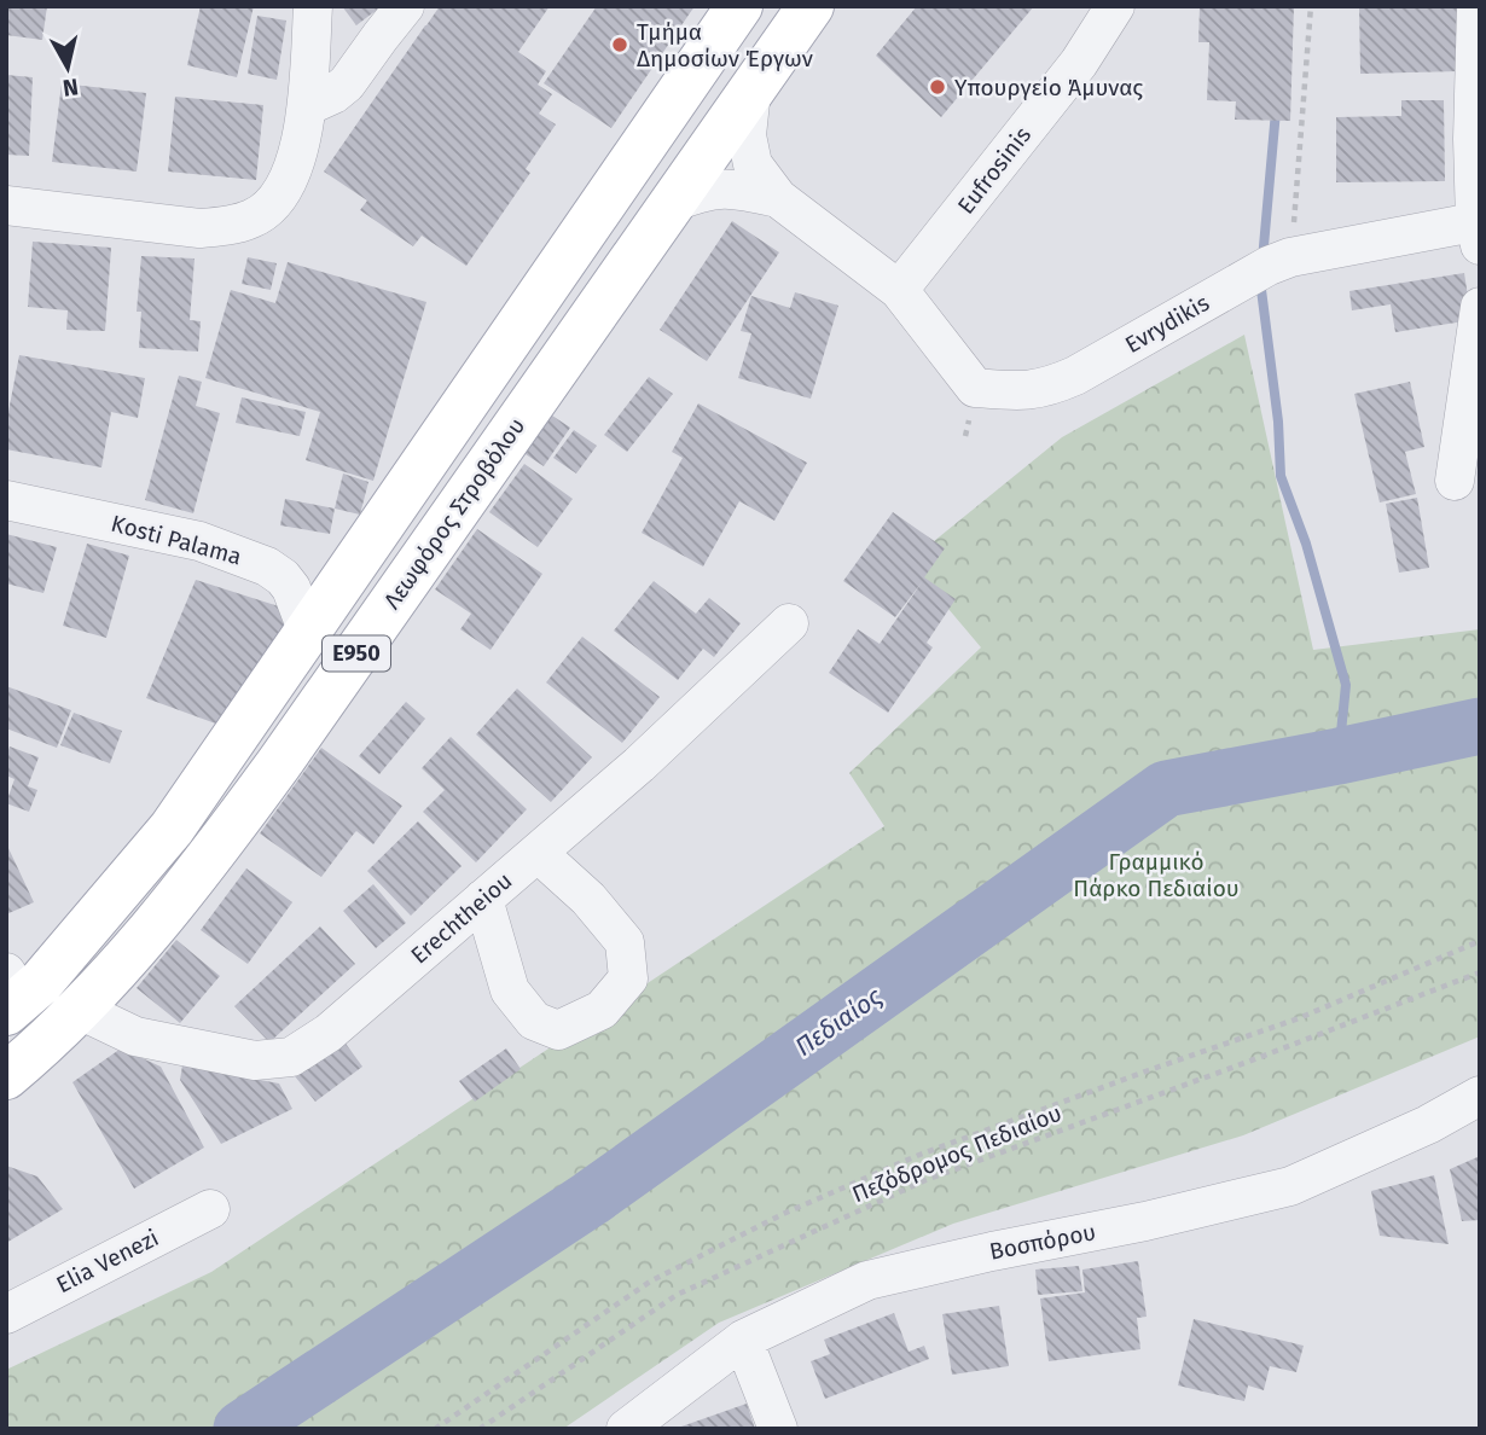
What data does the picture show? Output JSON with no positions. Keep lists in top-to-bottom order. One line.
{"streets":{"main road":["Λεωφόρος Στροβόλου","E950"],"street":["Eufrosinis","Evrydikis","Kosti Palama","Erechtheiou","Βοσπόρου","Elia Venezi"],"path":["Πεζόδρομος Πεδιαίου"]},"crossings":[["Eufrosinis","Evrydikis"],["Λεωφόρος Στροβόλου","Erechtheiou"],["Kosti Palama","E950"]],"water":["Πεδιαίος"],"parks":["Γραμμικό Πάρκο Πεδιαίου"],"places":["Τμήμα Δημοσίων Έργων","Υπουργείο Άμυνας"],"north":"bottom"}
